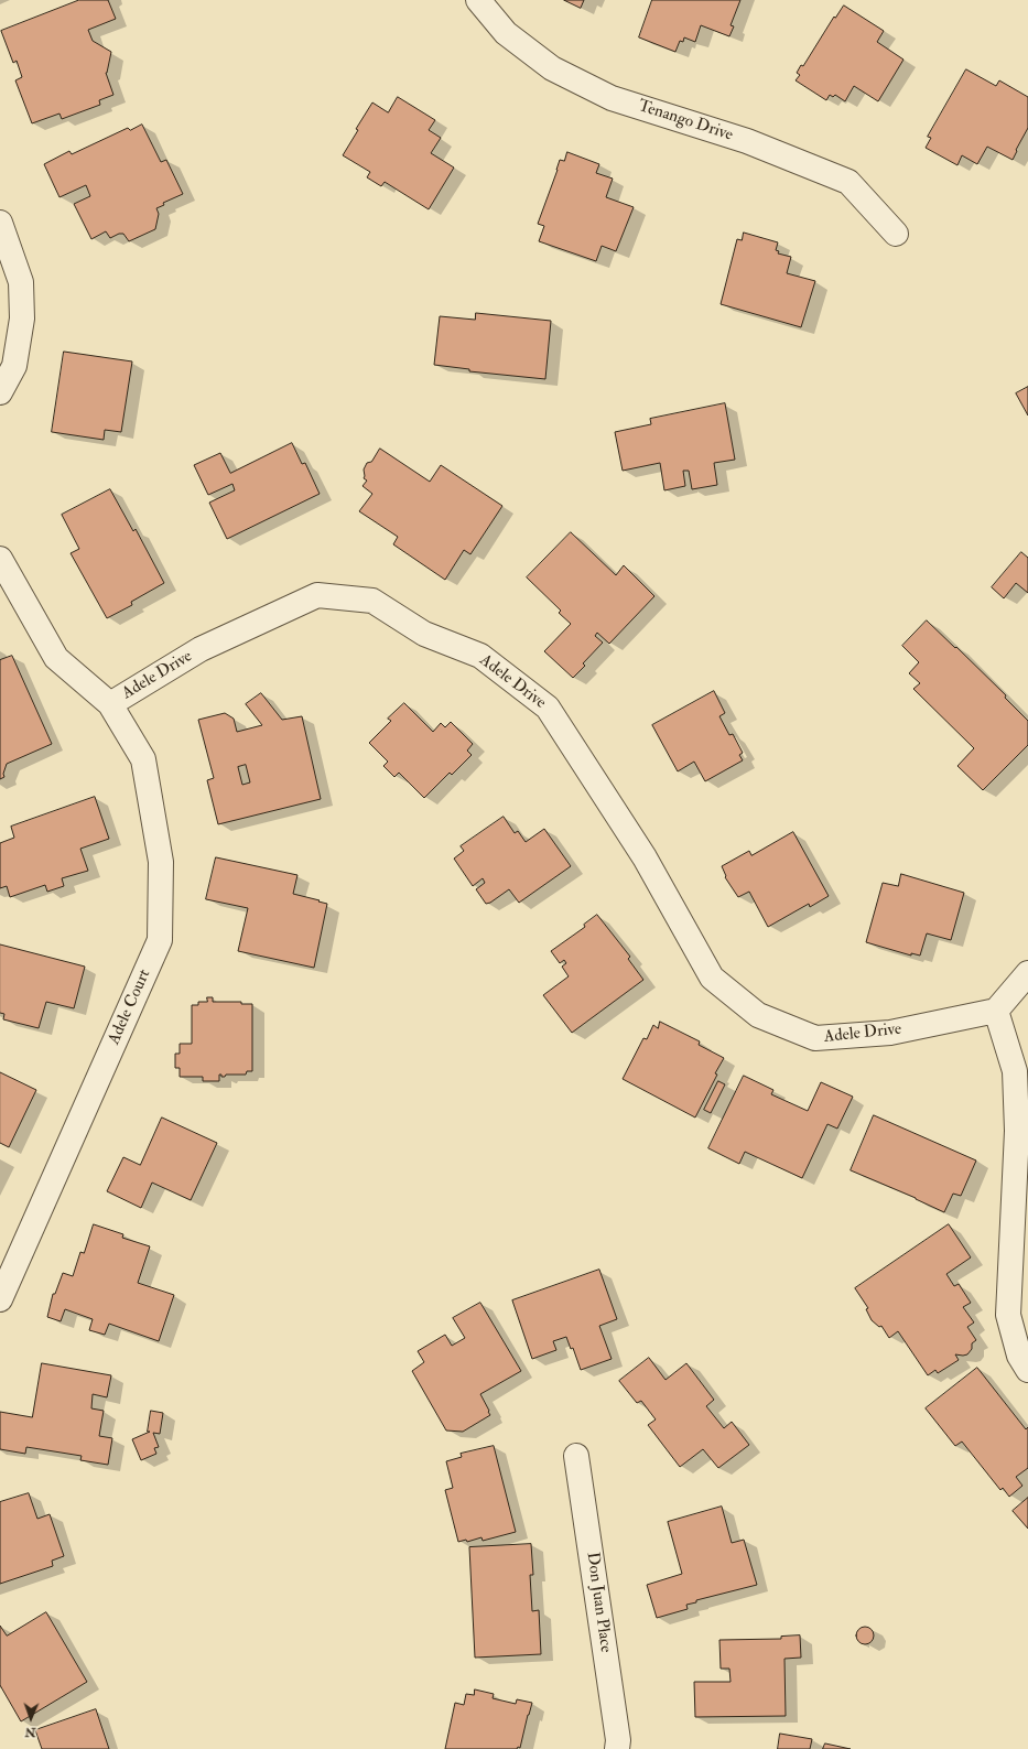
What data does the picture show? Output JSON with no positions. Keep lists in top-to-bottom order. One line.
{"streets":{"street":["Tenango Drive","Adele Drive","Adele Court","Don Juan Place"]},"crossings":[["Adele Drive","Adele Court"]],"north":"bottom"}
